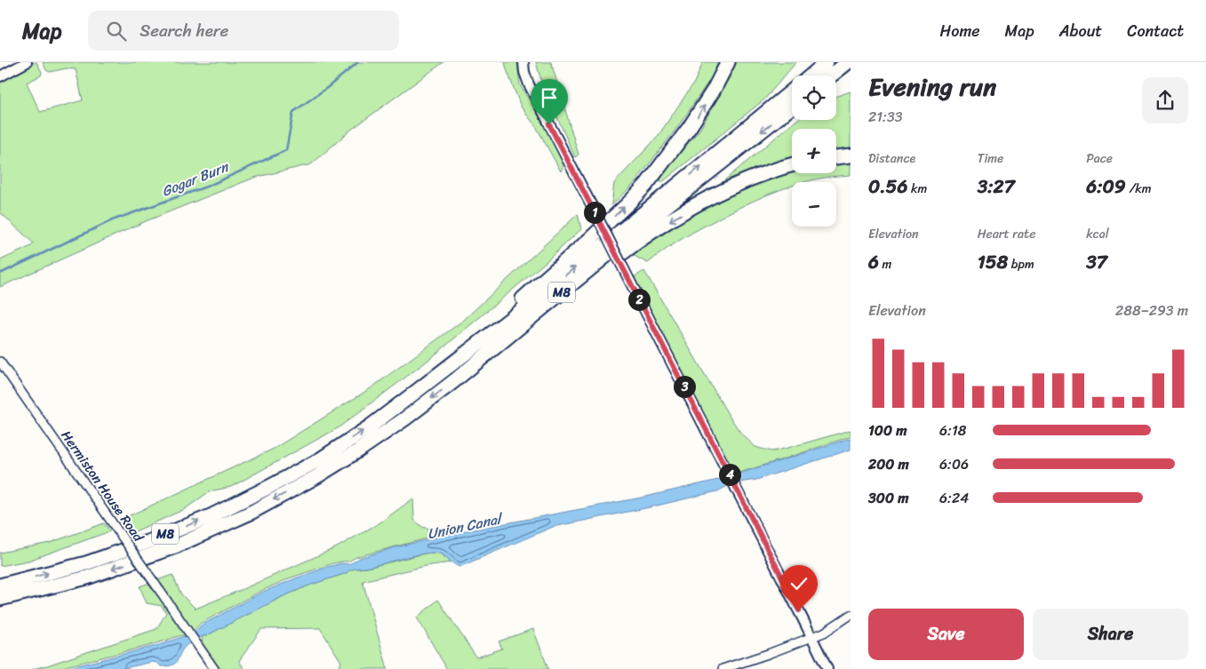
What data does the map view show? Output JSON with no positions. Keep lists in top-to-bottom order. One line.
{"streets":{"highway":["M8"],"street":["Hermiston House Road"]},"water":["Gogar Burn","Union Canal"],"page":{"header":"Map","search":"Search here","nav":["Home","Map","About","Contact"],"heading":["Evening run","21:33"],"map_buttons":["+","−"],"stats":[["Distance","0.56 km"],["Time","3:27"],["Pace","6:09 /km"],["Elevation","6 m"],["Heart rate","158 bpm"],["kcal","37"]],"pins":["1","2","3","4"],"chart":["Elevation","288–293 m"],"list":[{"name":"100 m","note":"6:18"},{"name":"200 m","note":"6:06"},{"name":"300 m","note":"6:24"}],"buttons":["Save","Share"]}}
